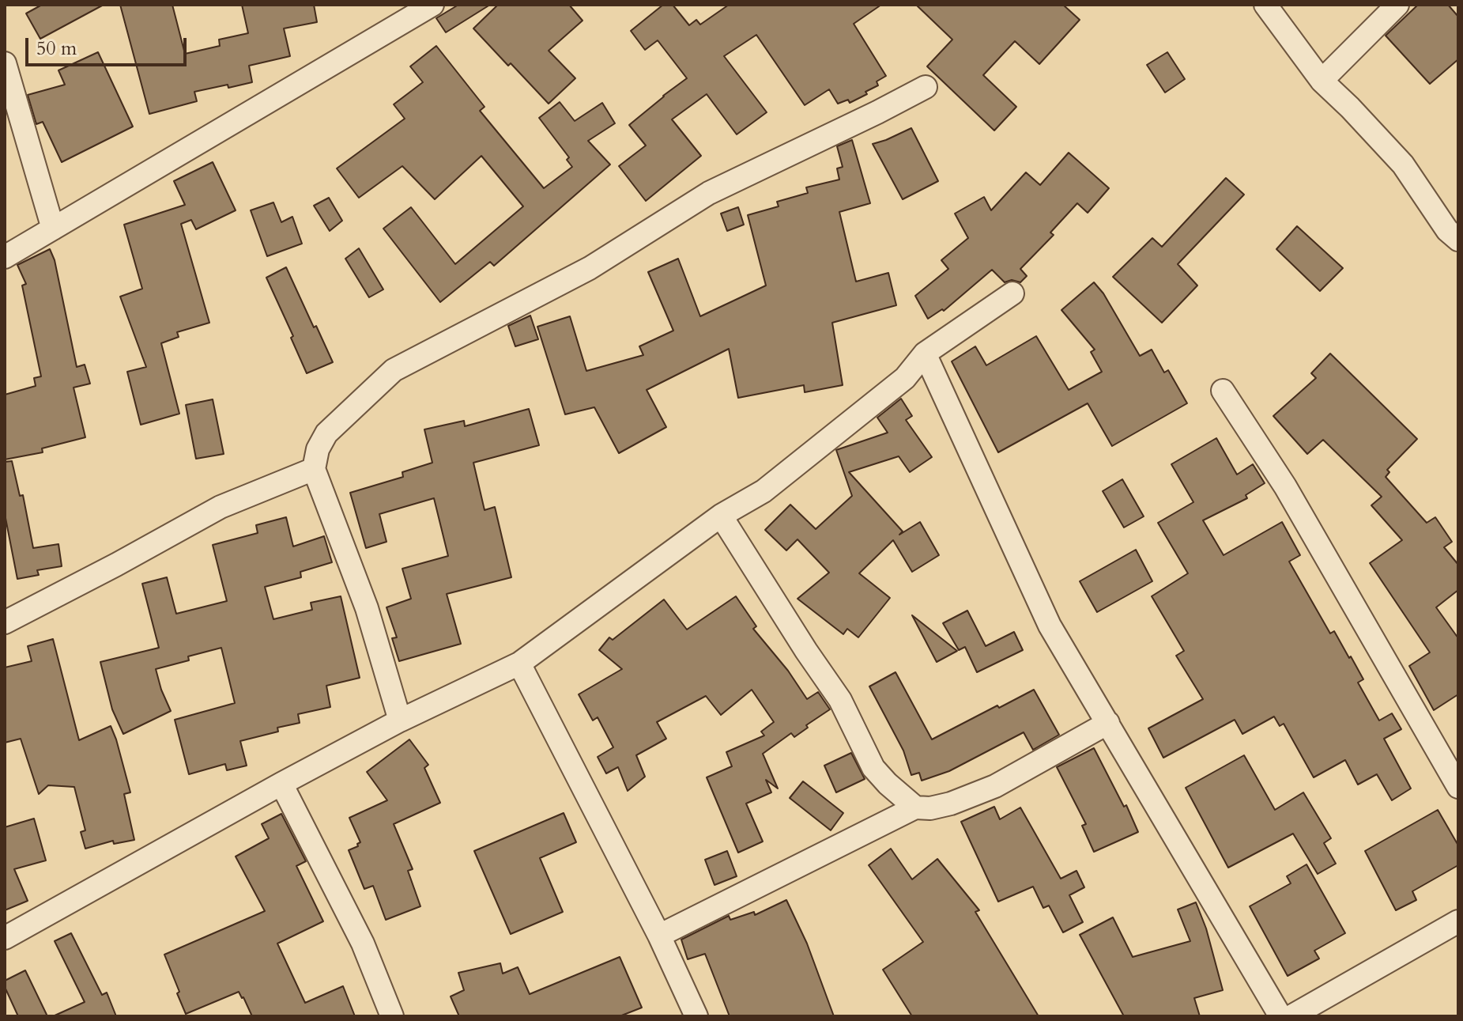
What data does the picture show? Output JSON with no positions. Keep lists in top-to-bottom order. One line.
{"scale_bar":"50 m"}
